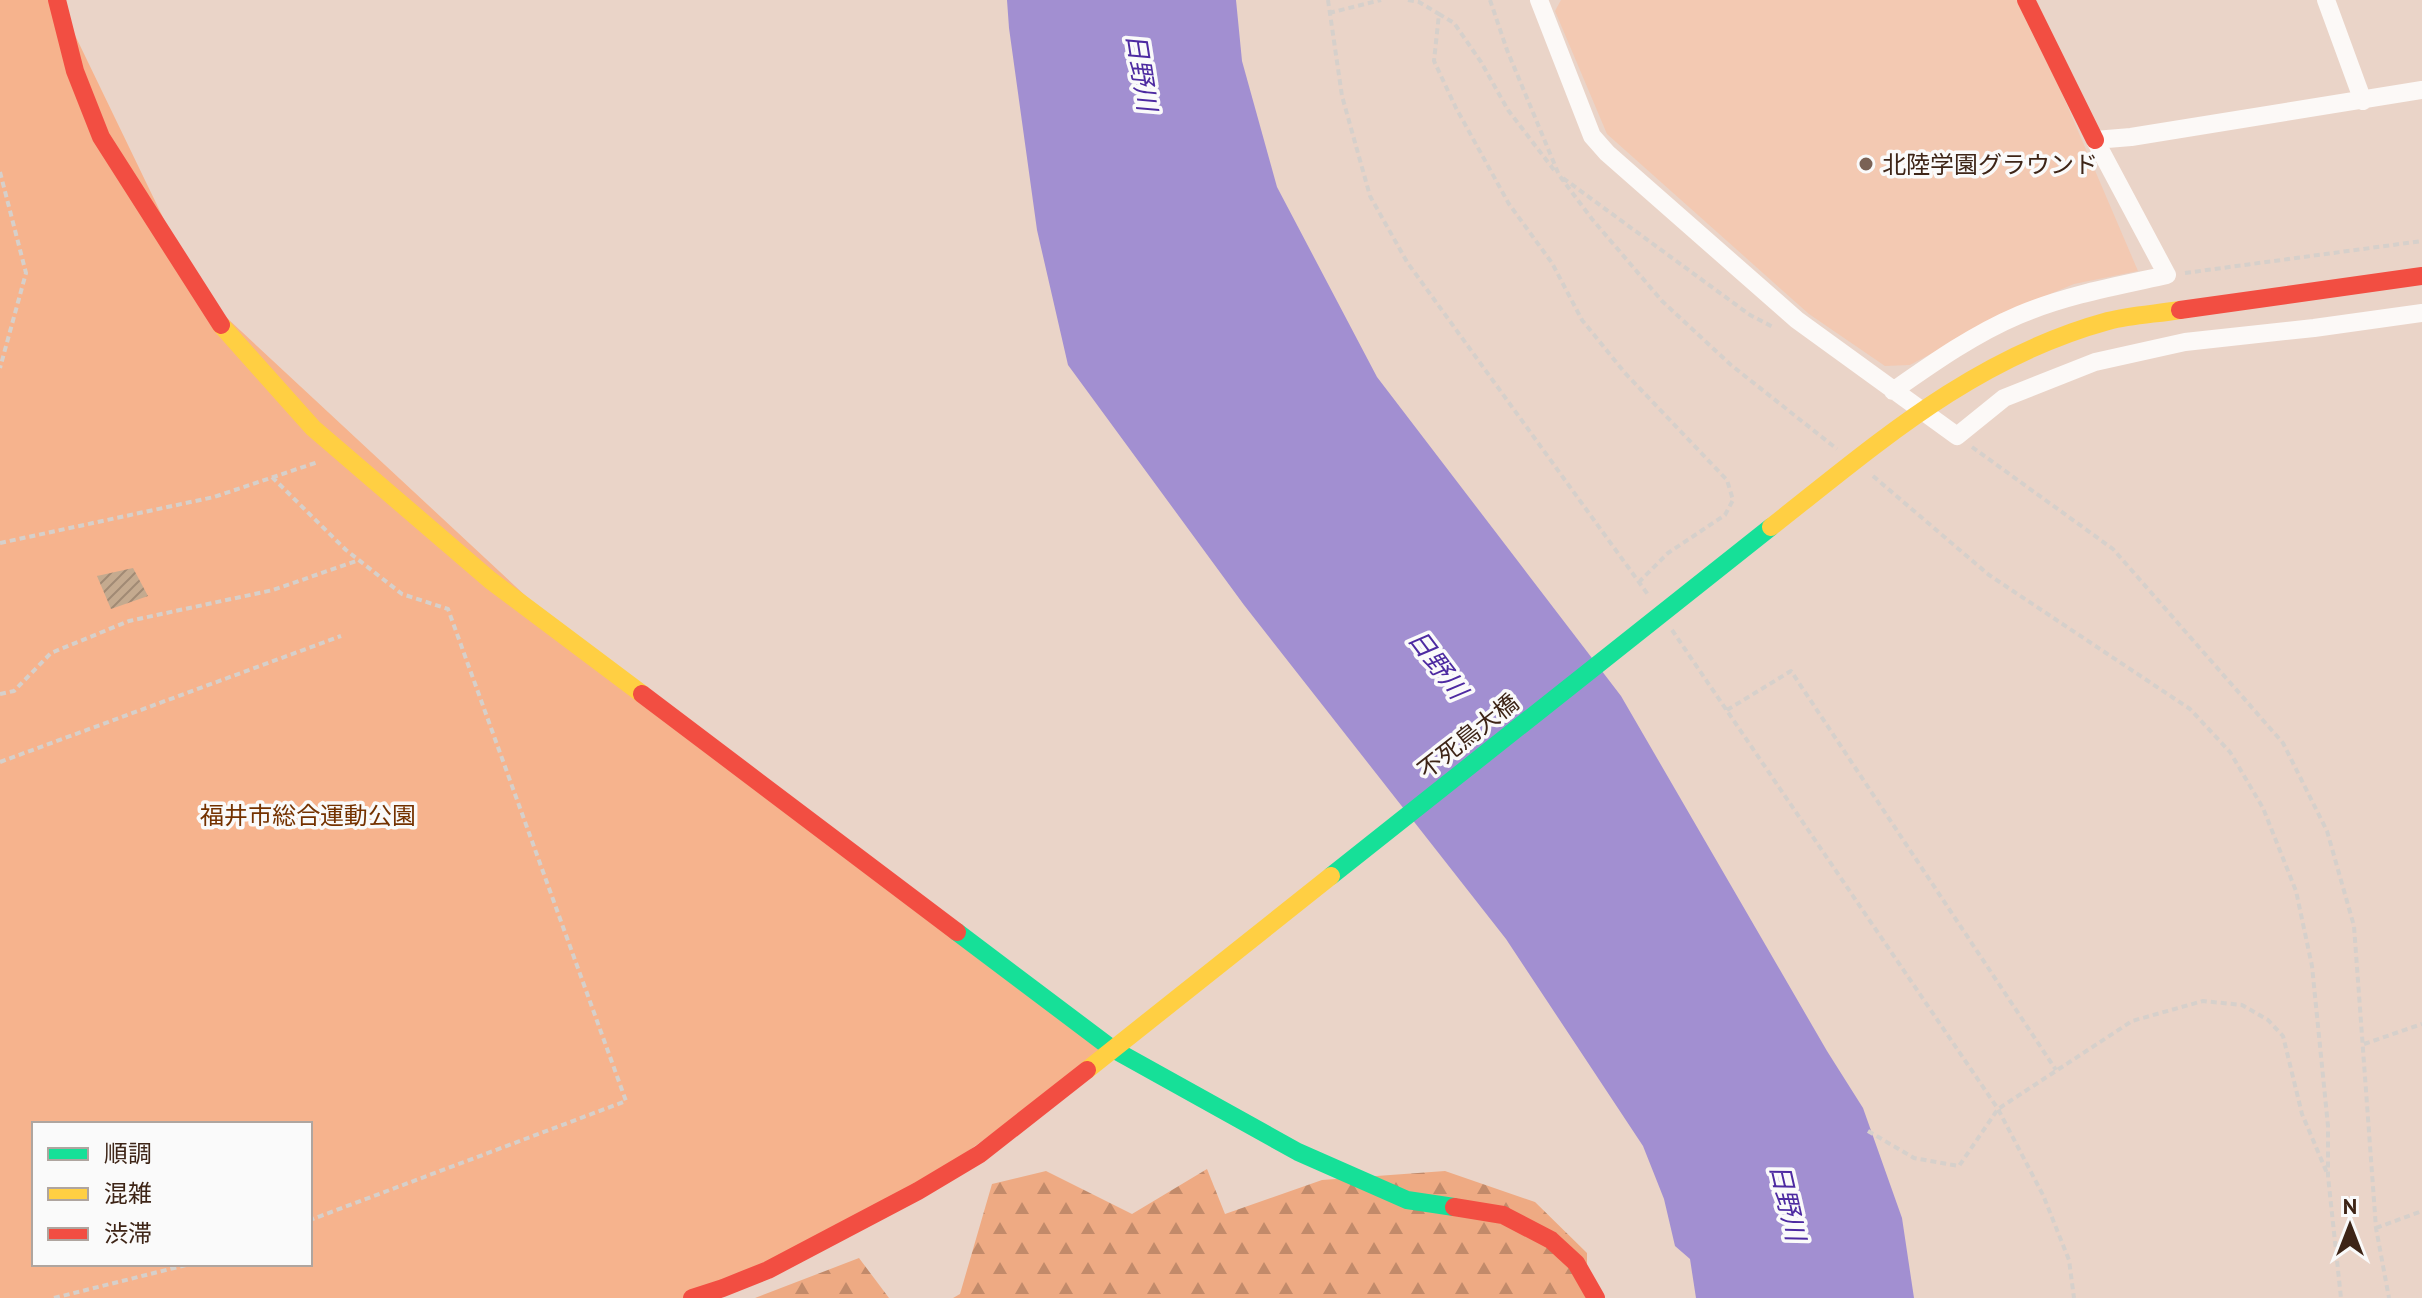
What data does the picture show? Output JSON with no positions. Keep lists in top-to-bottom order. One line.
{"streets":{"street":["不死鳥大橋"]},"water":["日野川"],"parks":["福井市総合運動公園"],"places":["北陸学園グラウンド"],"legend":["順調","混雑","渋滞"],"north":"top"}
